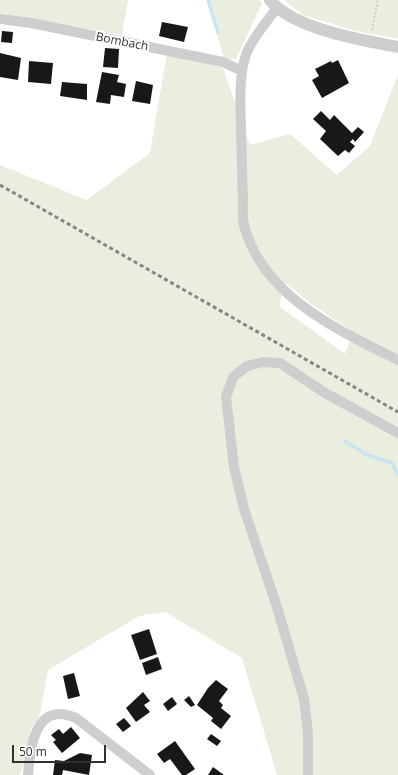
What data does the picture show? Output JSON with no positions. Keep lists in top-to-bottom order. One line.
{"streets":{"street":["Bombach"]},"scale_bar":"50 m"}
